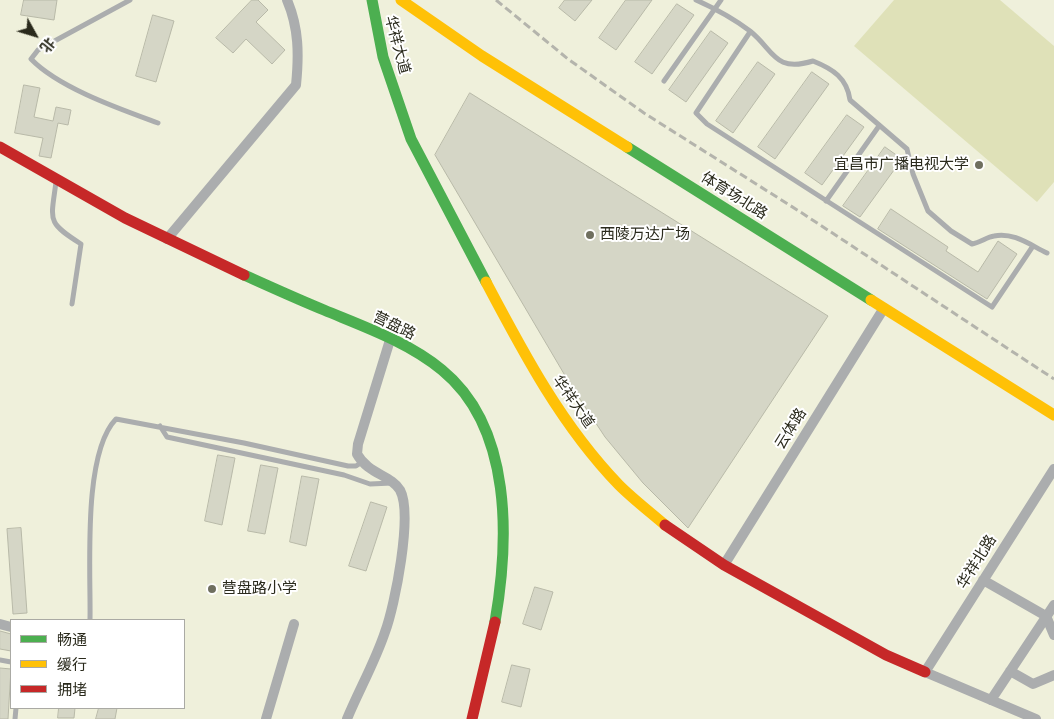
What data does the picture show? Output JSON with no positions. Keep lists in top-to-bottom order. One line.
{"streets":{"street":["华祥大道","体育场北路","营盘路","云体路","华祥北路"]},"crossings":[["华祥大道","云体路"],["华祥大道","华祥北路"],["体育场北路","云体路"]],"places":["宜昌市广播电视大学","西陵万达广场","营盘路小学"],"legend":["畅通","缓行","拥堵"],"north":"bottom right"}
